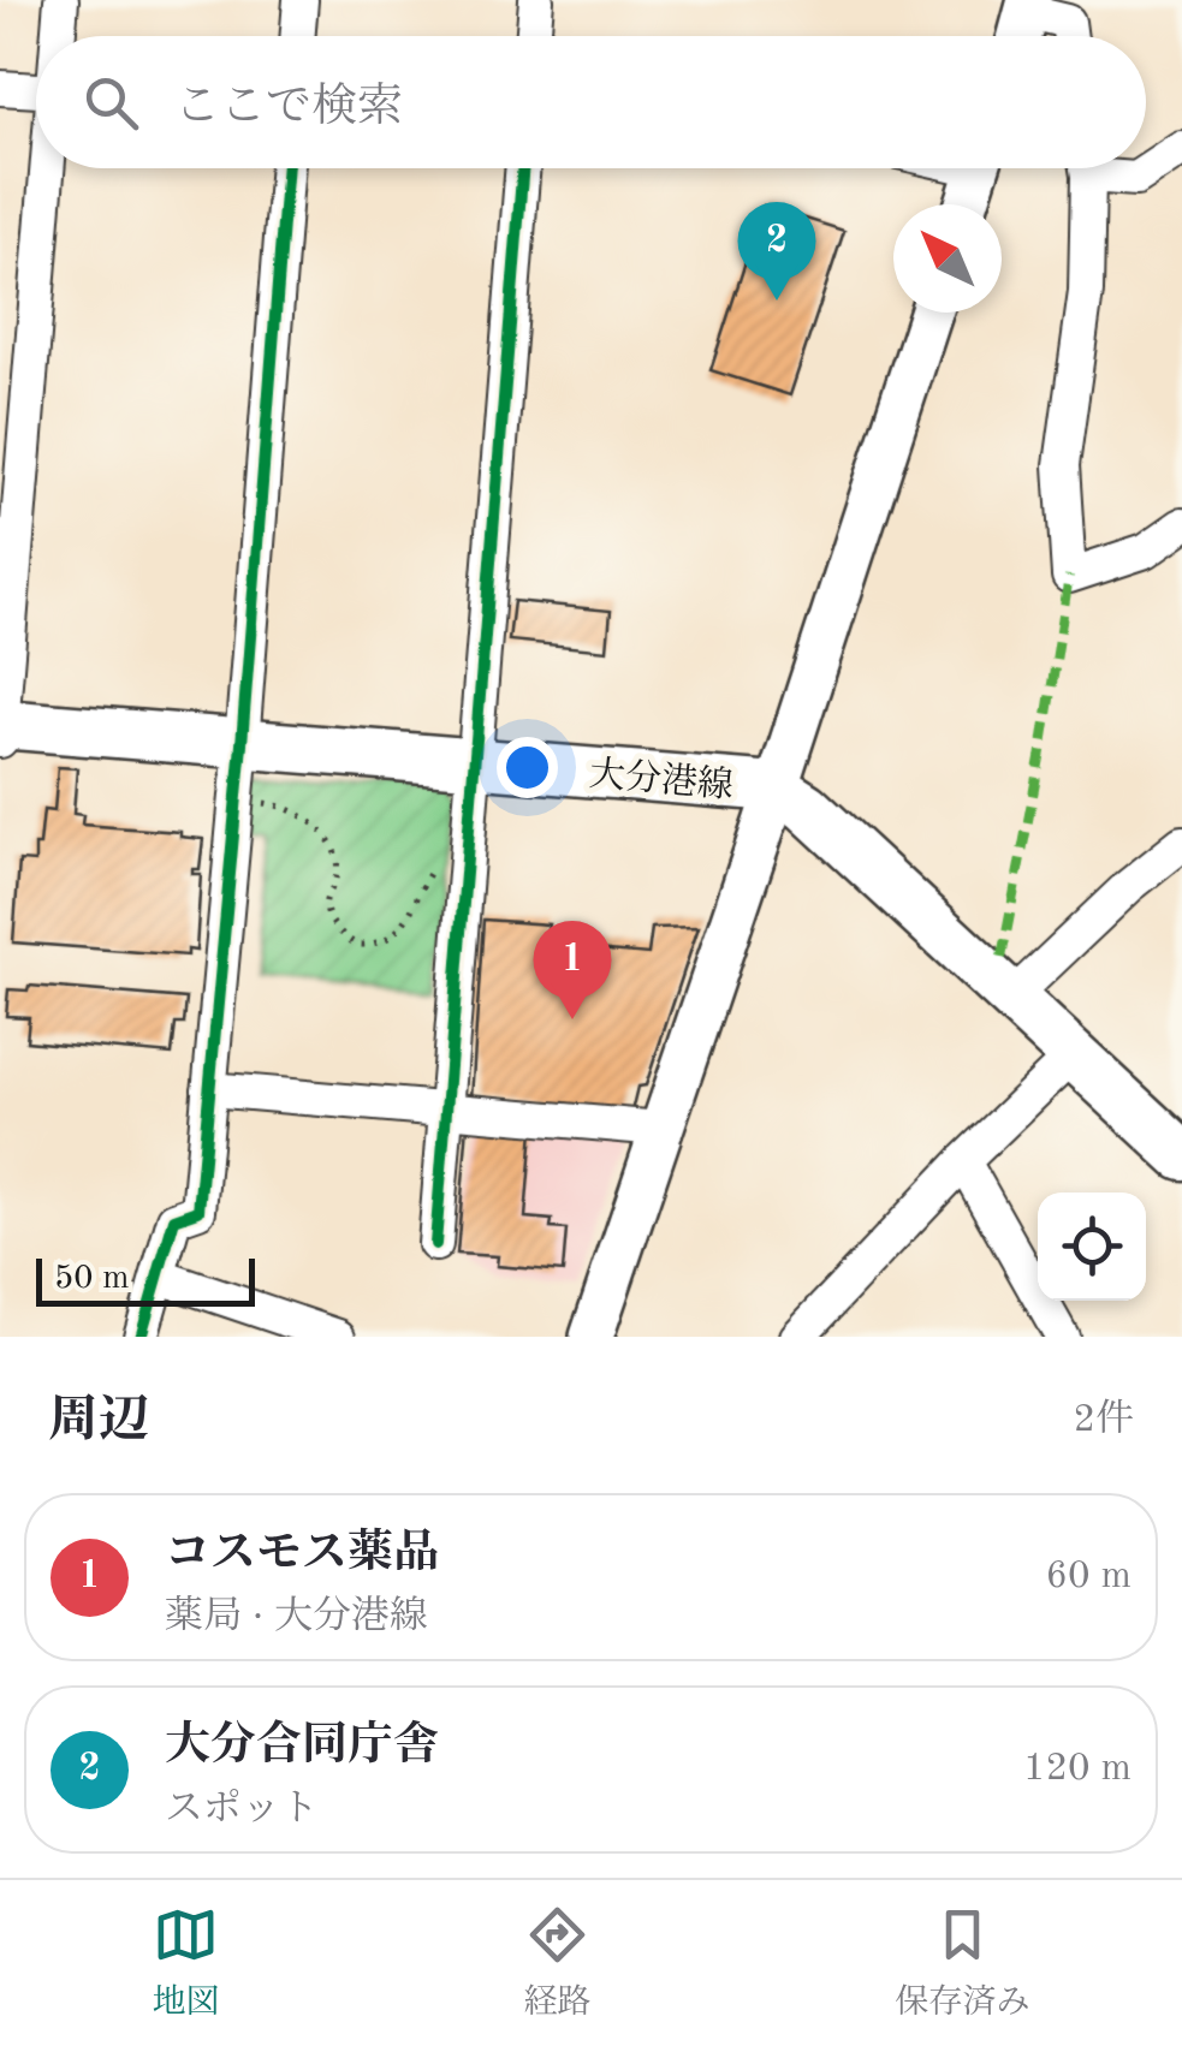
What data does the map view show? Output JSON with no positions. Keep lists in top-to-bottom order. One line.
{"streets":{"main road":["大分港線"]},"scale_bar":"50 m","north":"top left","page":{"search":"ここで検索","pins":["2","1"],"scale":"50 m","heading":["周辺","2件"],"list":[{"mark":"1","name":"コスモス薬品","note":"薬局 · 大分港線","value":"60 m"},{"mark":"2","name":"大分合同庁舎","note":"スポット","value":"120 m"}],"nav":["地図","経路","保存済み"]}}
